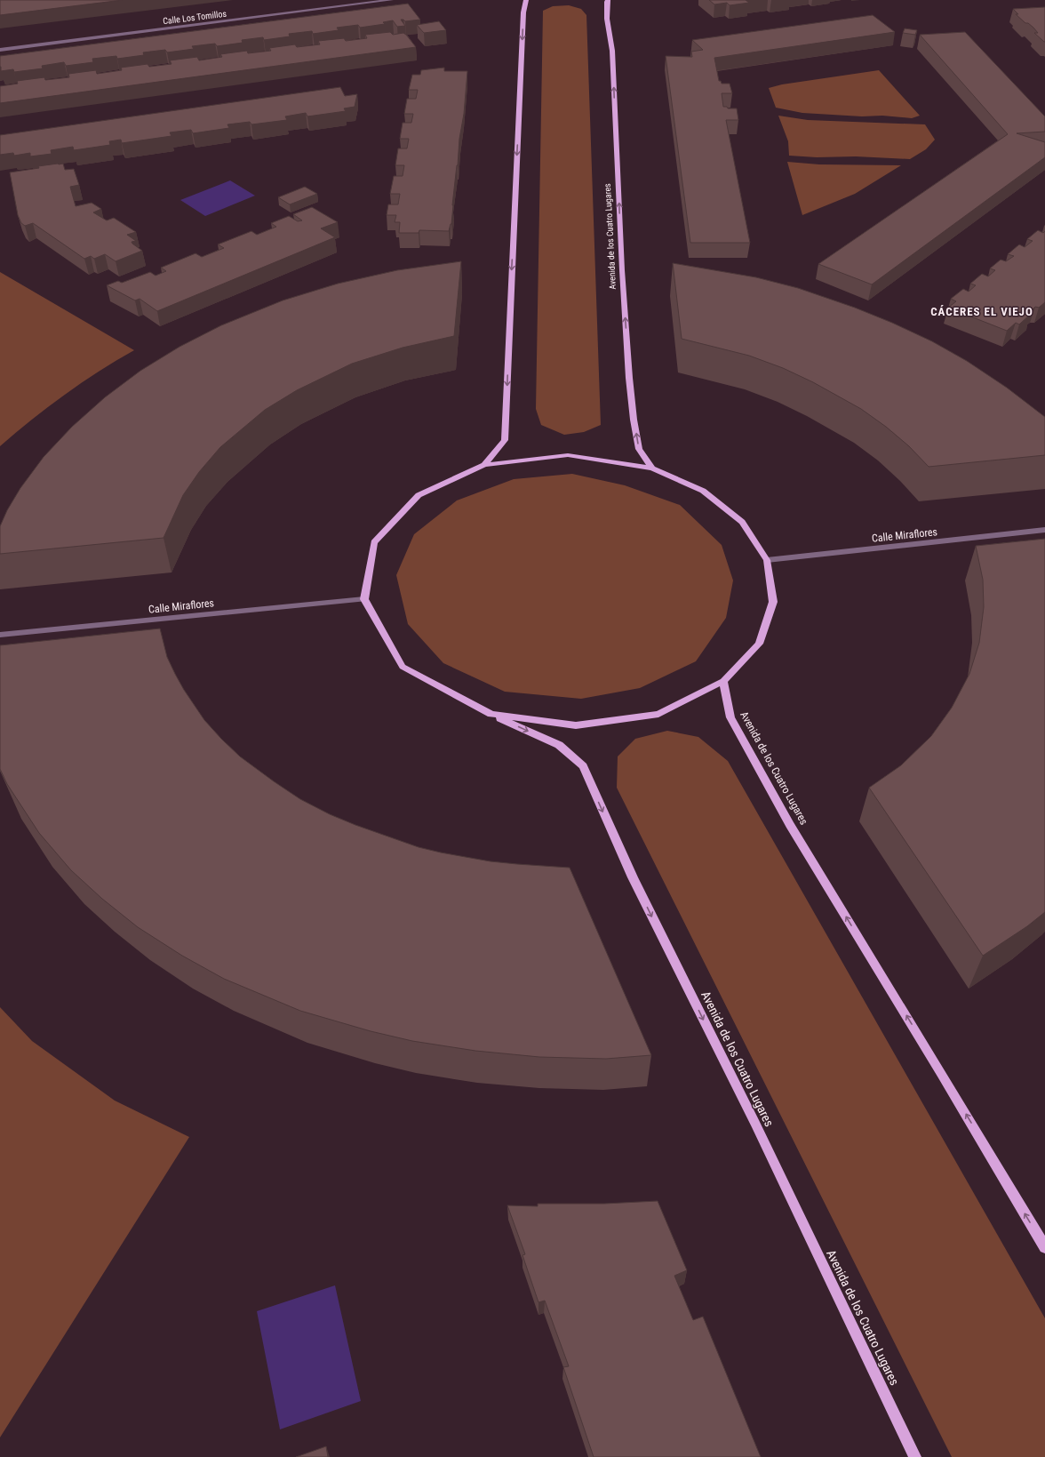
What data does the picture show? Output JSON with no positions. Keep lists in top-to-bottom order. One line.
{"streets":{"main road":["Avenida de los Cuatro Lugares"],"street":["Calle Los Tomillos","Calle Miraflores"]},"crossings":[["Avenida de los Cuatro Lugares","Calle Miraflores"]],"districts":["CÁCERES EL VIEJO"]}
